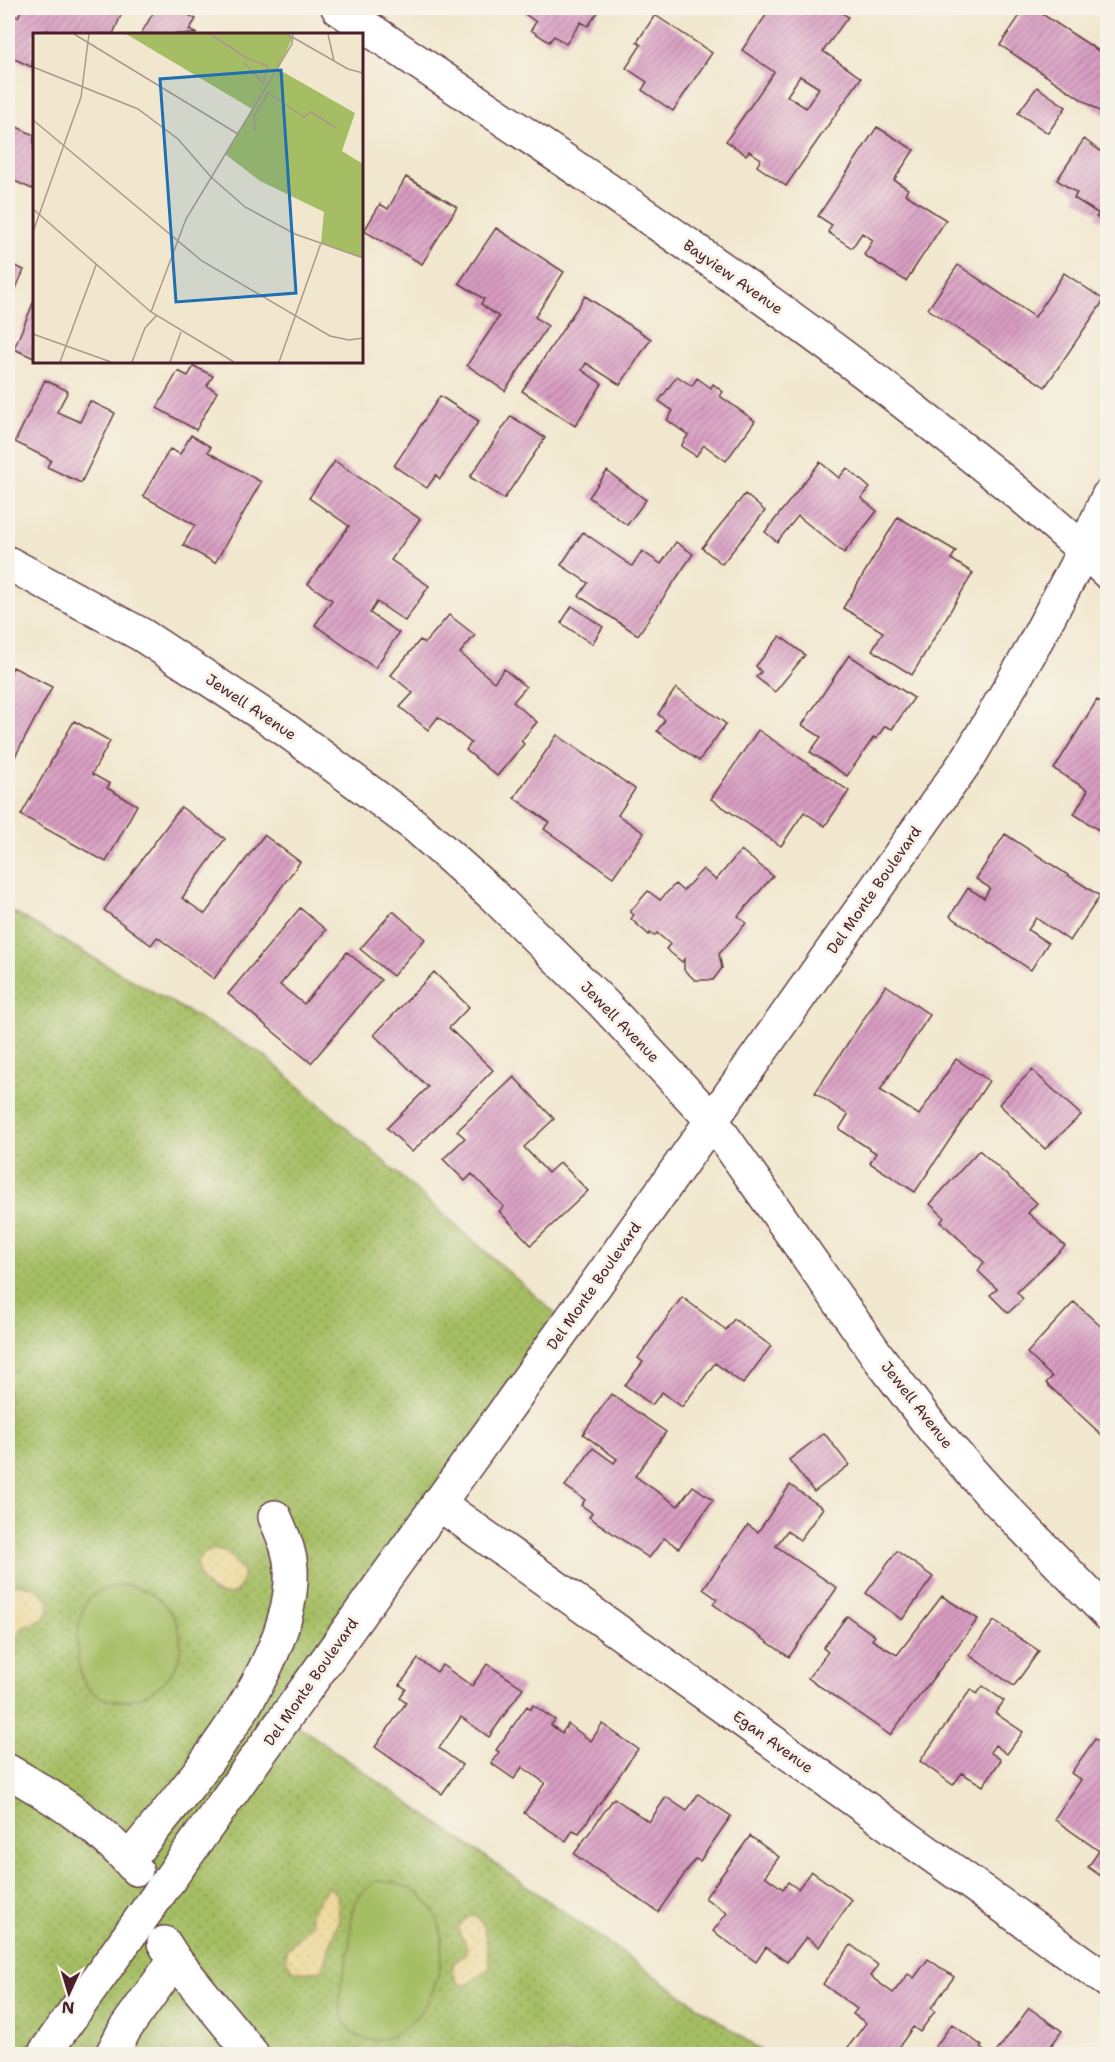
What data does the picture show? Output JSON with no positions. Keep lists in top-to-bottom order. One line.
{"streets":{"street":["Bayview Avenue","Jewell Avenue","Del Monte Boulevard","Egan Avenue"]},"crossings":[["Bayview Avenue","Del Monte Boulevard"],["Jewell Avenue","Del Monte Boulevard"],["Del Monte Boulevard","Egan Avenue"]],"north":"bottom"}
